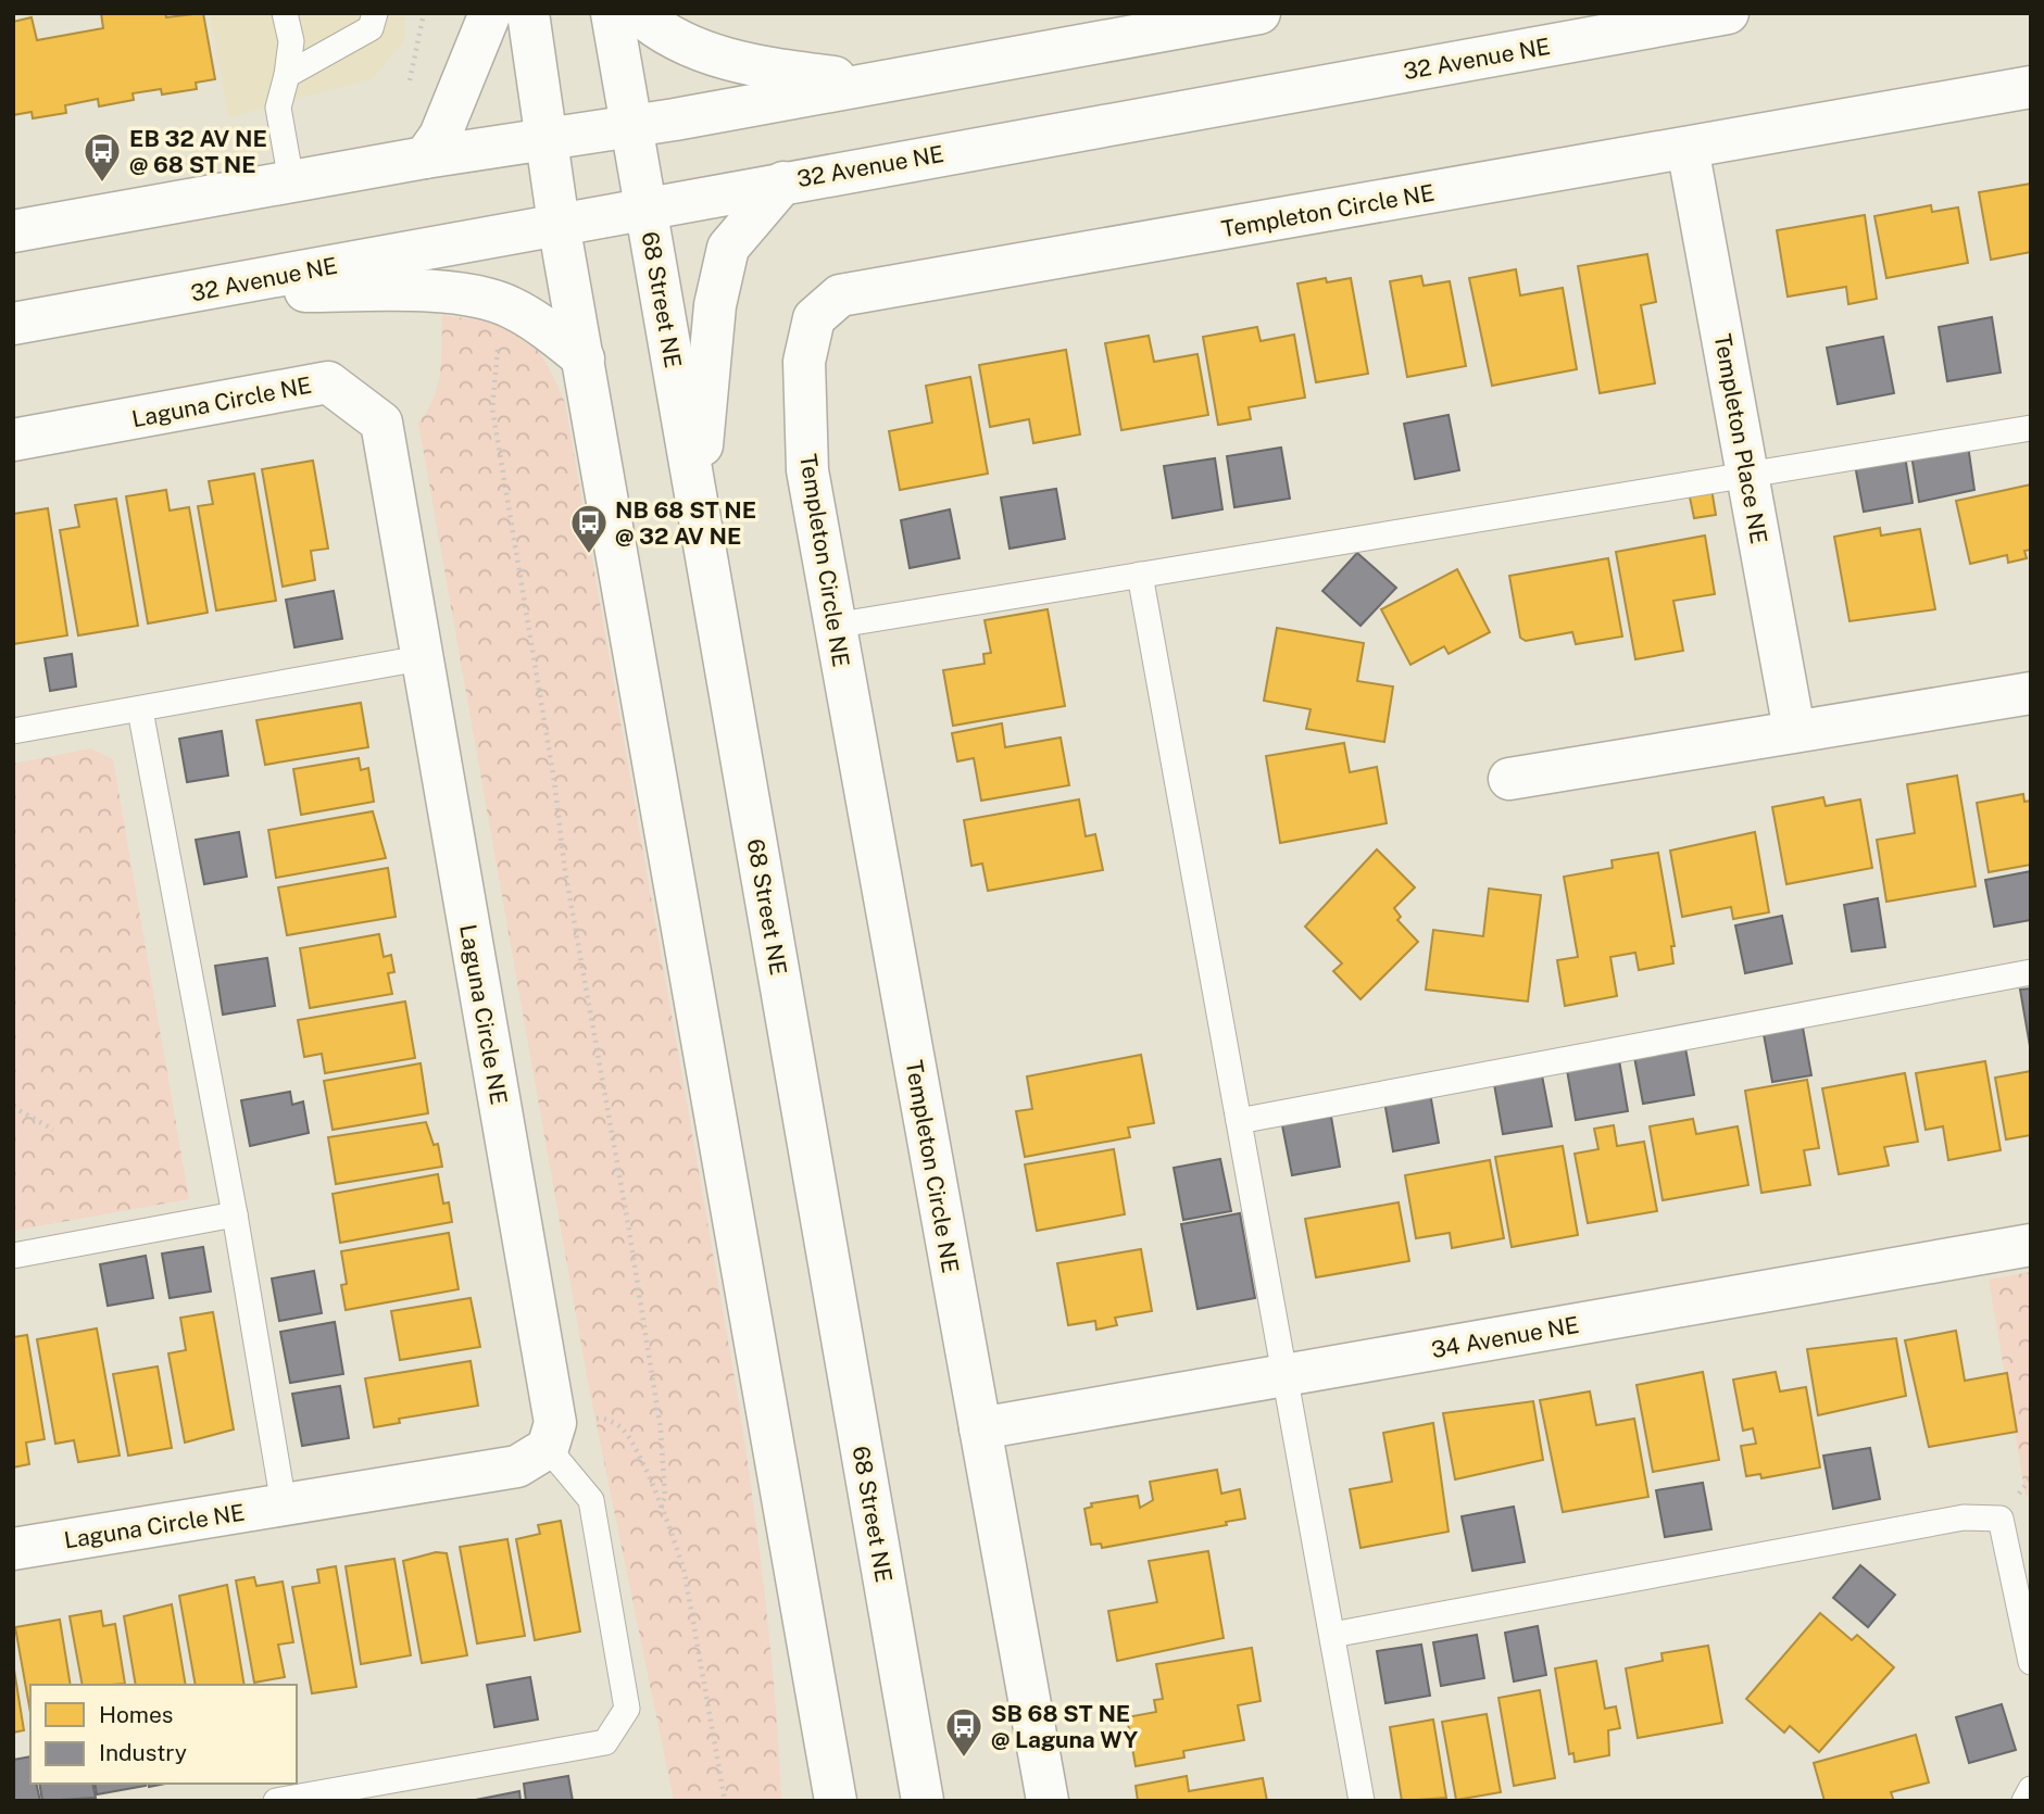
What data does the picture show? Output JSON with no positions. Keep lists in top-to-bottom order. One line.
{"streets":{"street":["32 Avenue NE","Templeton Circle NE","68 Street NE","Laguna Circle NE","Templeton Place NE","34 Avenue NE"]},"crossings":[["32 Avenue NE","68 Street NE"],["Templeton Circle NE","Templeton Place NE"],["Templeton Circle NE","34 Avenue NE"]],"places":{"bus stop":["EB 32 AV NE @ 68 ST NE","NB 68 ST NE @ 32 AV NE","SB 68 ST NE @ Laguna WY"]},"legend":["Homes","Industry"]}
